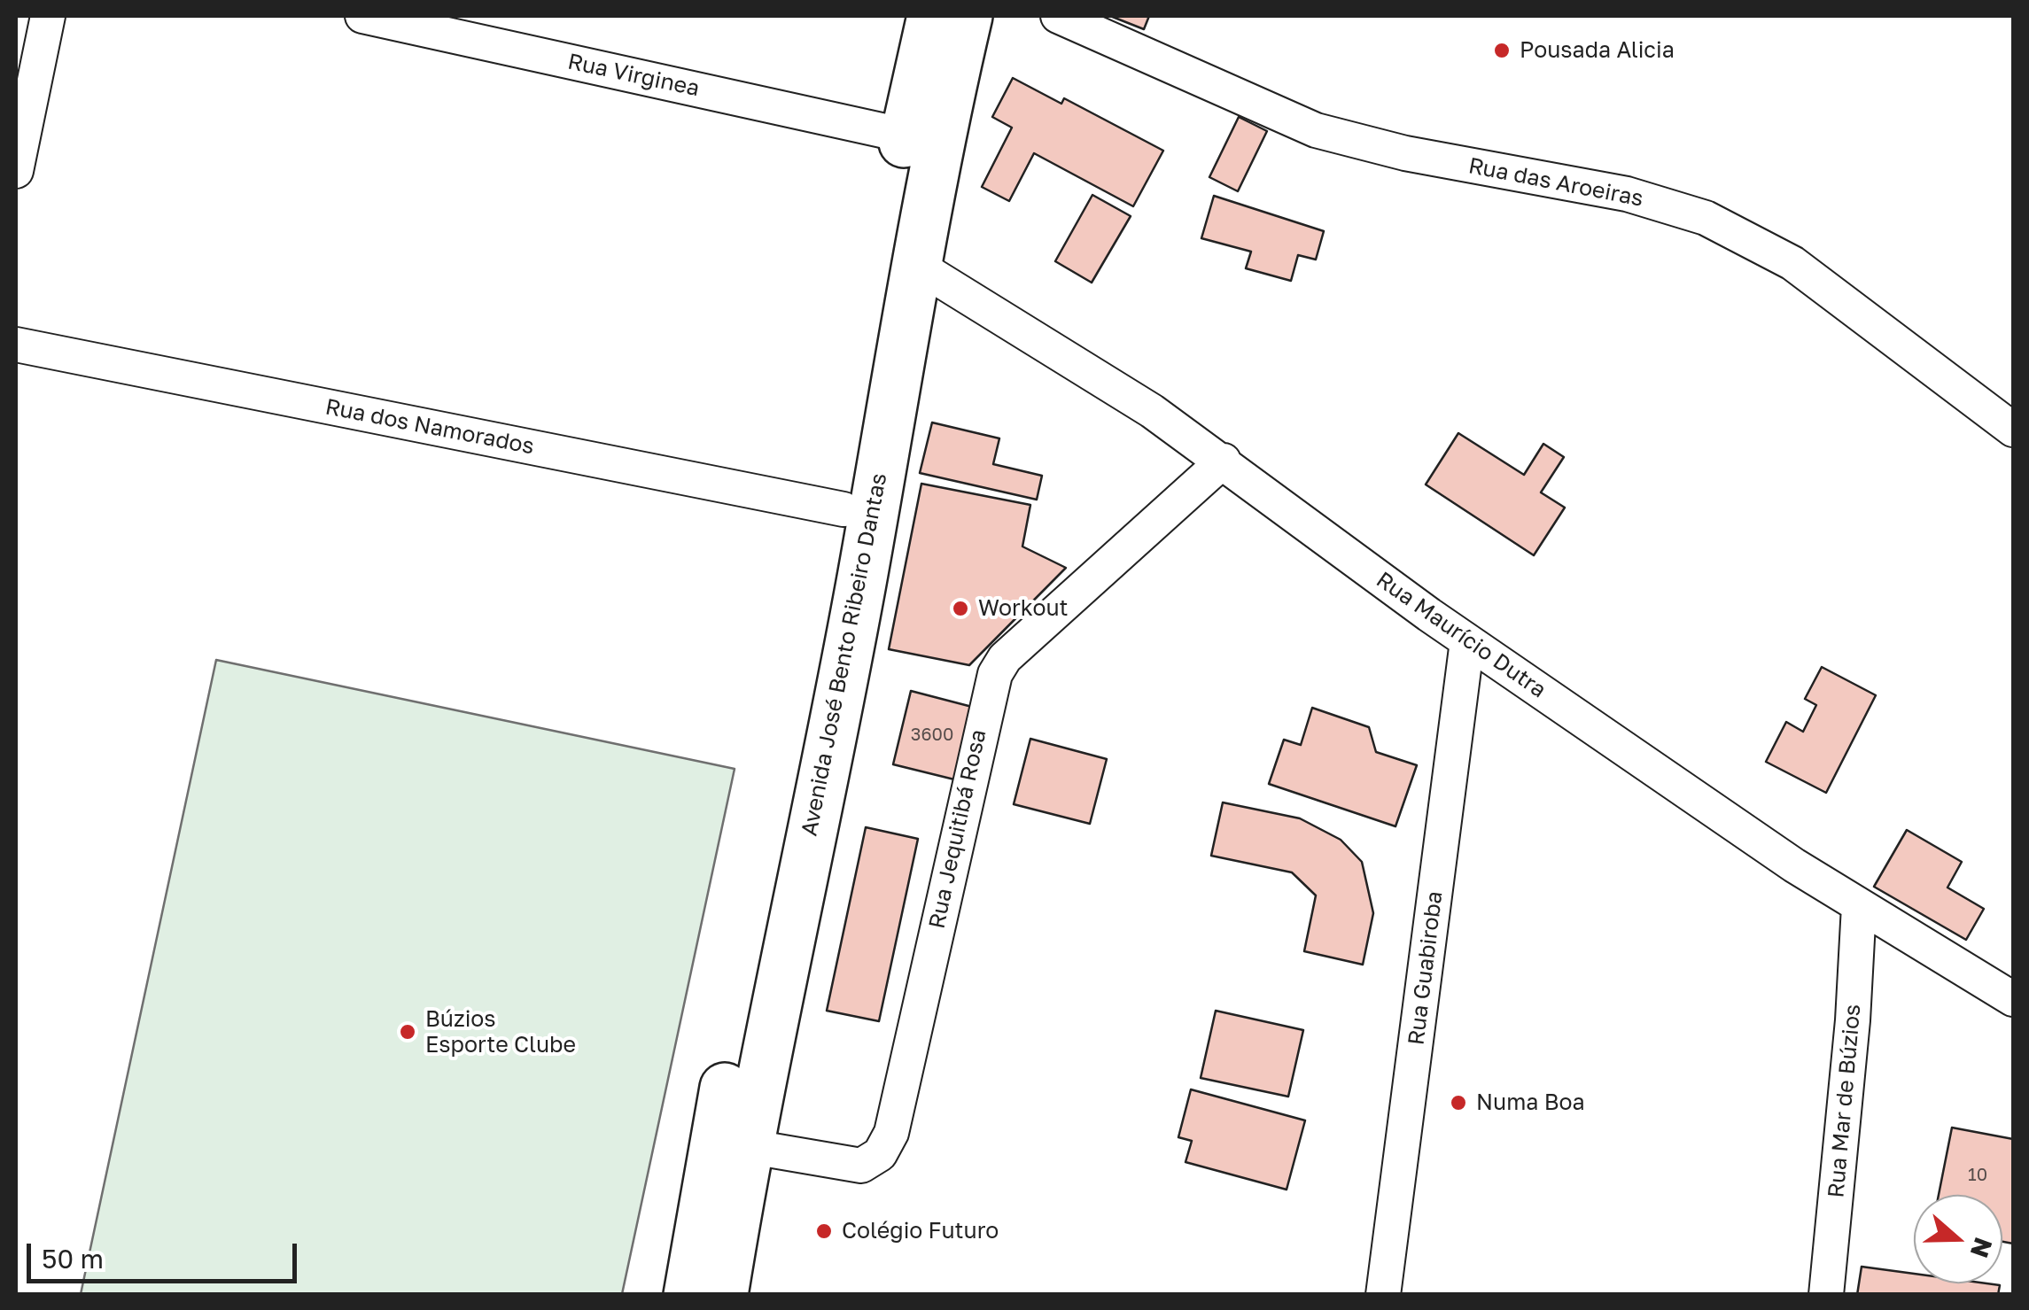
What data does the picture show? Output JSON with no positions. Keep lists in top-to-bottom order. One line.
{"streets":{"main road":["Avenida José Bento Ribeiro Dantas"],"street":["Rua Virginea","Rua das Aroeiras","Rua dos Namorados","Rua Maurício Dutra","Rua Jequitibá Rosa","Rua Guabiroba","Rua Mar de Búzios"]},"crossings":[["Rua Virginea","Avenida José Bento Ribeiro Dantas"],["Rua dos Namorados","Avenida José Bento Ribeiro Dantas"],["Rua Maurício Dutra","Avenida José Bento Ribeiro Dantas"],["Rua Maurício Dutra","Rua Jequitibá Rosa"],["Rua Maurício Dutra","Rua Guabiroba"],["Rua Maurício Dutra","Rua Mar de Búzios"],["Avenida José Bento Ribeiro Dantas","Rua Jequitibá Rosa"]],"places":["Pousada Alicia","Workout","Búzios Esporte Clube","Numa Boa","Colégio Futuro"],"house_numbers":["3600","10"],"scale_bar":"50 m","north":"right"}
